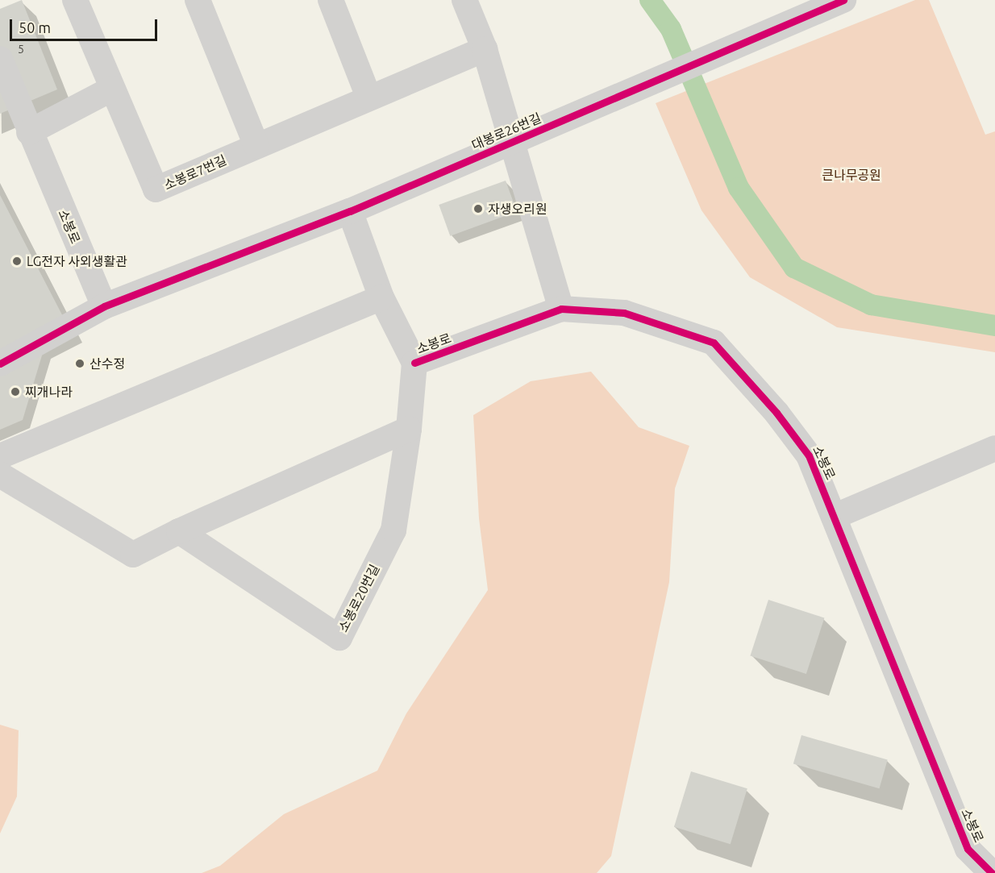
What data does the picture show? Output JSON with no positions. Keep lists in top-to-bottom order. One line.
{"streets":{"street":["대봉로26번길","소봉로7번길","소봉로","소봉로20번길"]},"crossings":[["대봉로26번길","소봉로"],["소봉로","소봉로20번길"]],"parks":["큰나무공원"],"places":["자생오리원","LG전자 사외생활관","산수정","찌개나라"],"house_numbers":["5"],"scale_bar":"50 m"}
